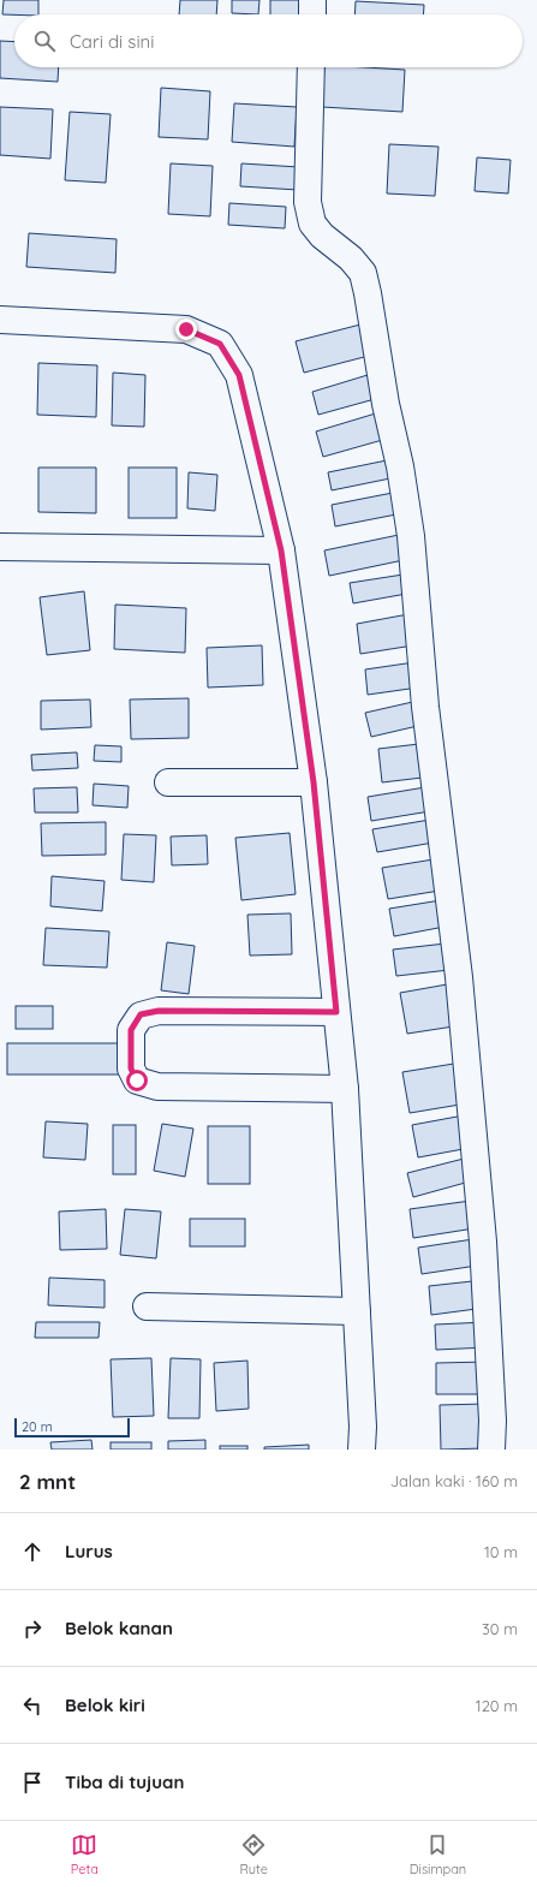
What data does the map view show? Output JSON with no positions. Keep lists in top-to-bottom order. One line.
{"scale_bar":"20 m","page":{"search":"Cari di sini","scale":"20 m","heading":["2 mnt","Jalan kaki · 160 m"],"list":[["Lurus","10 m"],["Belok kanan","30 m"],["Belok kiri","120 m"],"Tiba di tujuan"],"nav":["Peta","Rute","Disimpan"]}}
